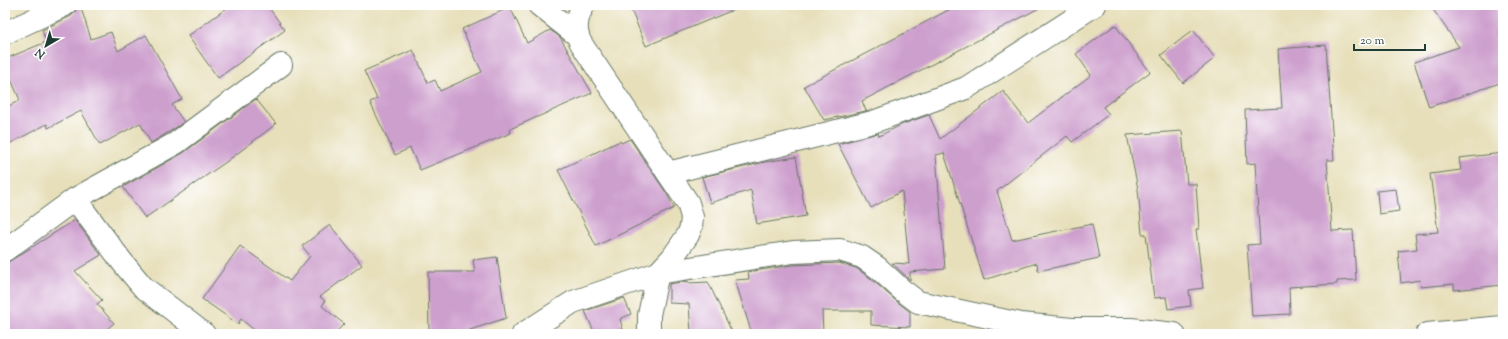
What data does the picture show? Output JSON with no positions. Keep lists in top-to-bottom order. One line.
{"scale_bar":"20 m","north":"bottom left"}
